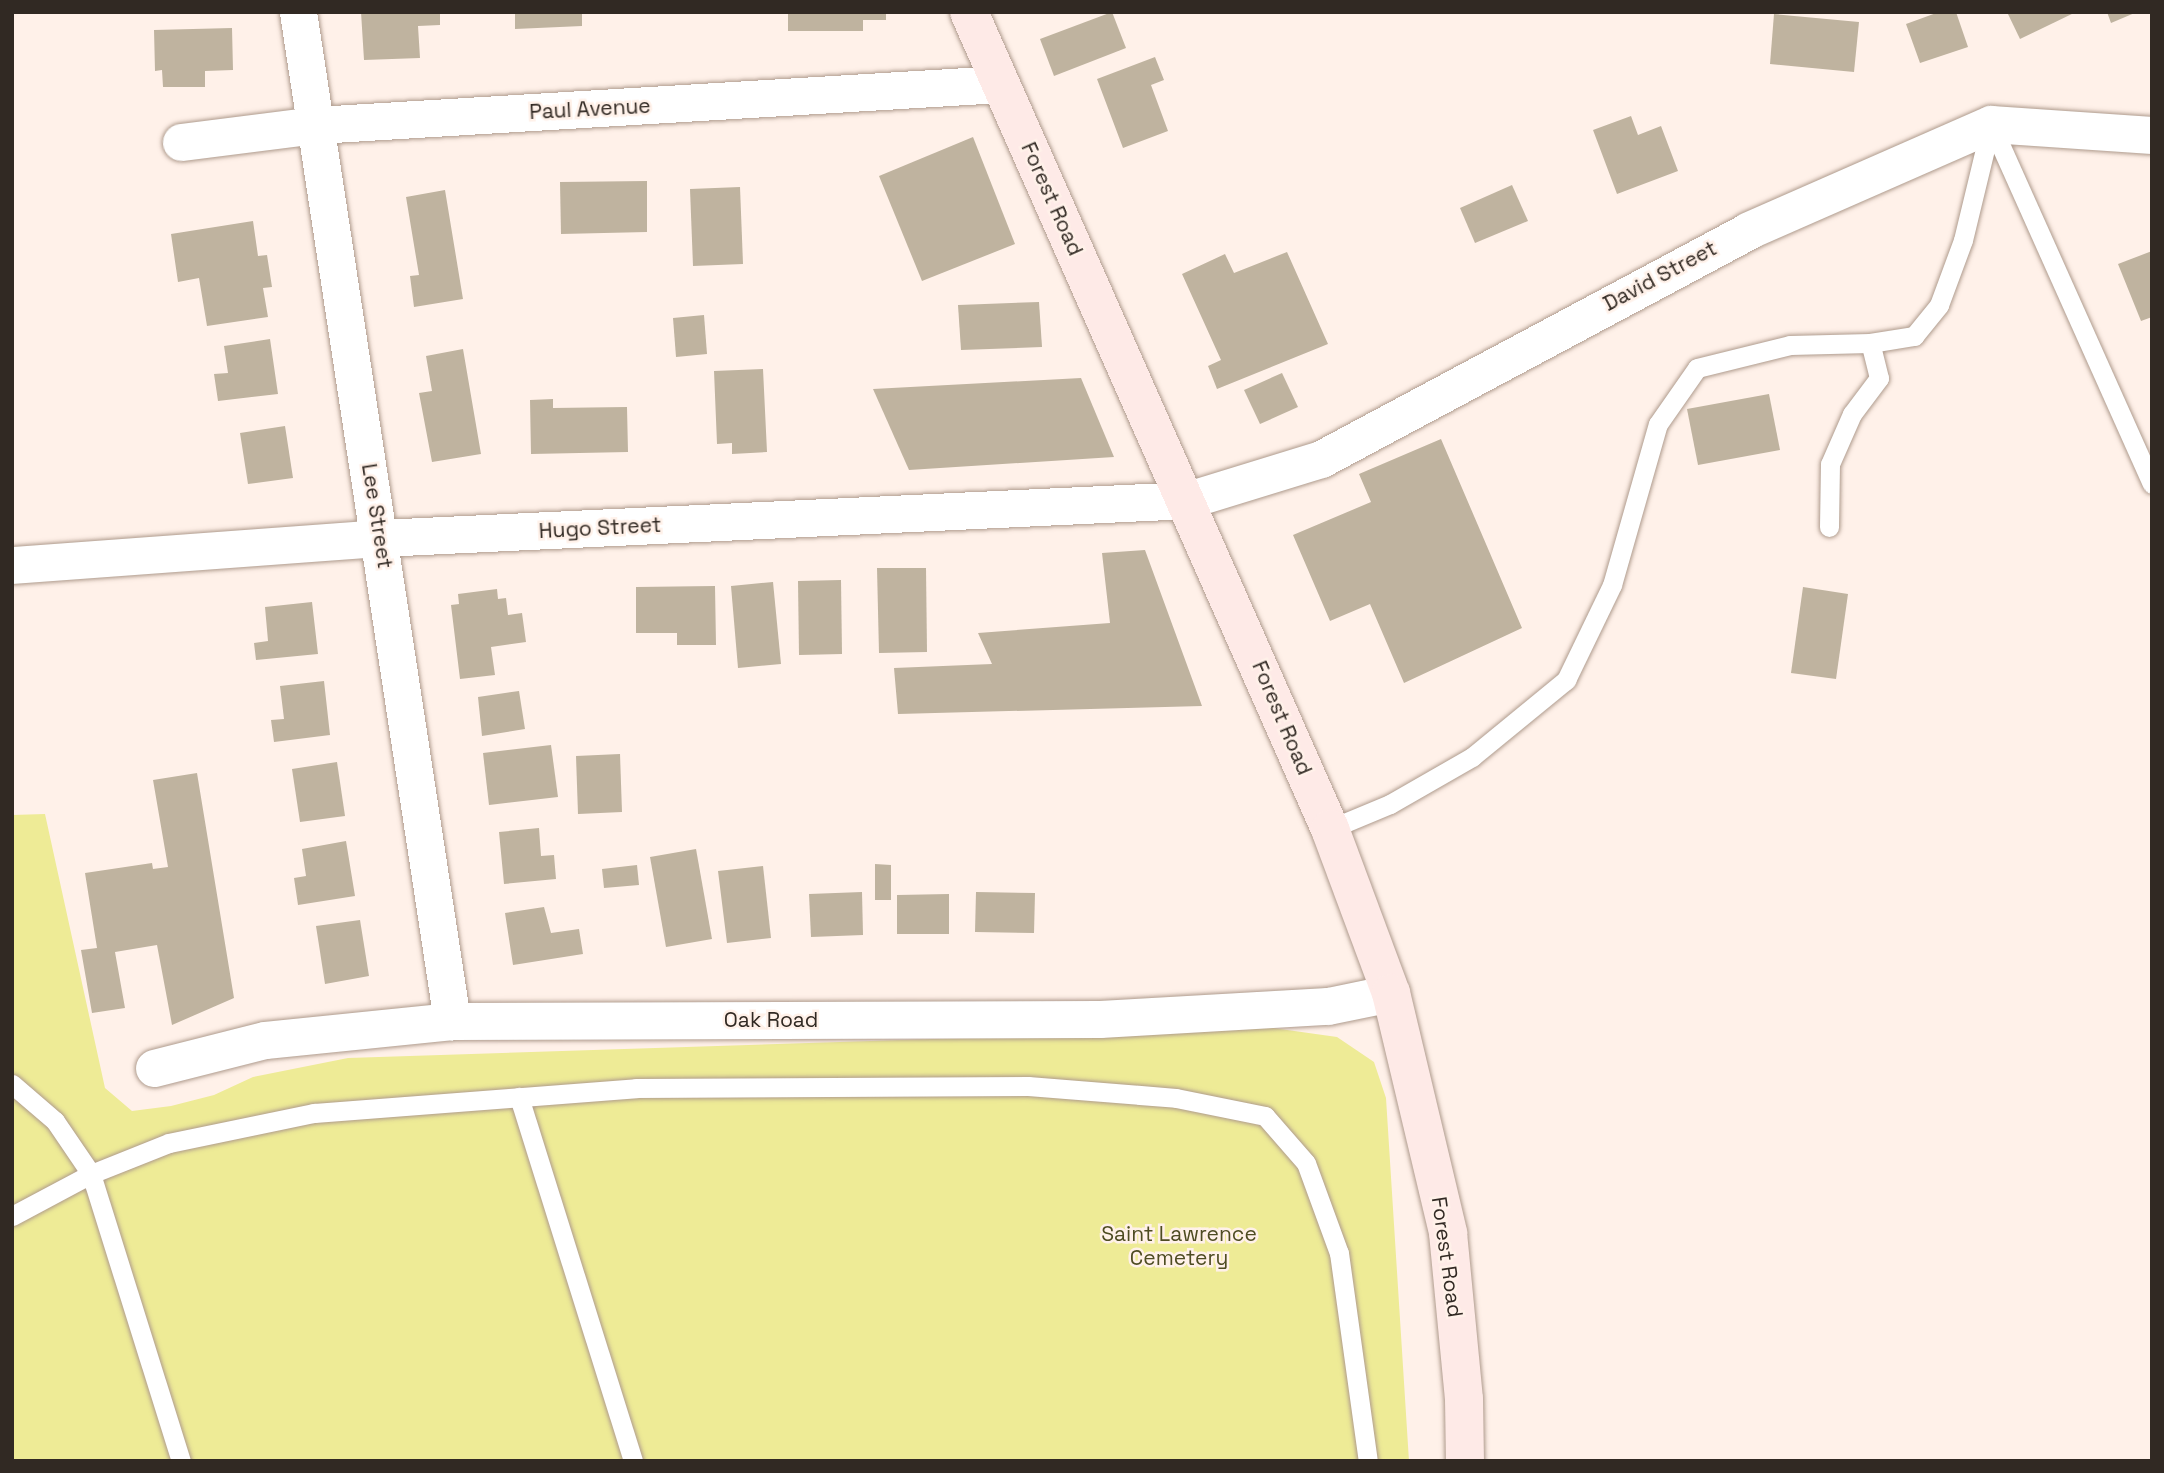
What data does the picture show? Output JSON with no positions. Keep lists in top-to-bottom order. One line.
{"streets":{"main road":["Forest Road"],"street":["Paul Avenue","David Street","Lee Street","Hugo Street","Oak Road"]},"crossings":[["Paul Avenue","Forest Road"],["Paul Avenue","Lee Street"],["Forest Road","David Street"],["Forest Road","Hugo Street"],["Forest Road","Oak Road"],["David Street","Hugo Street"],["Lee Street","Hugo Street"],["Lee Street","Oak Road"]],"parks":["Saint Lawrence Cemetery"]}
